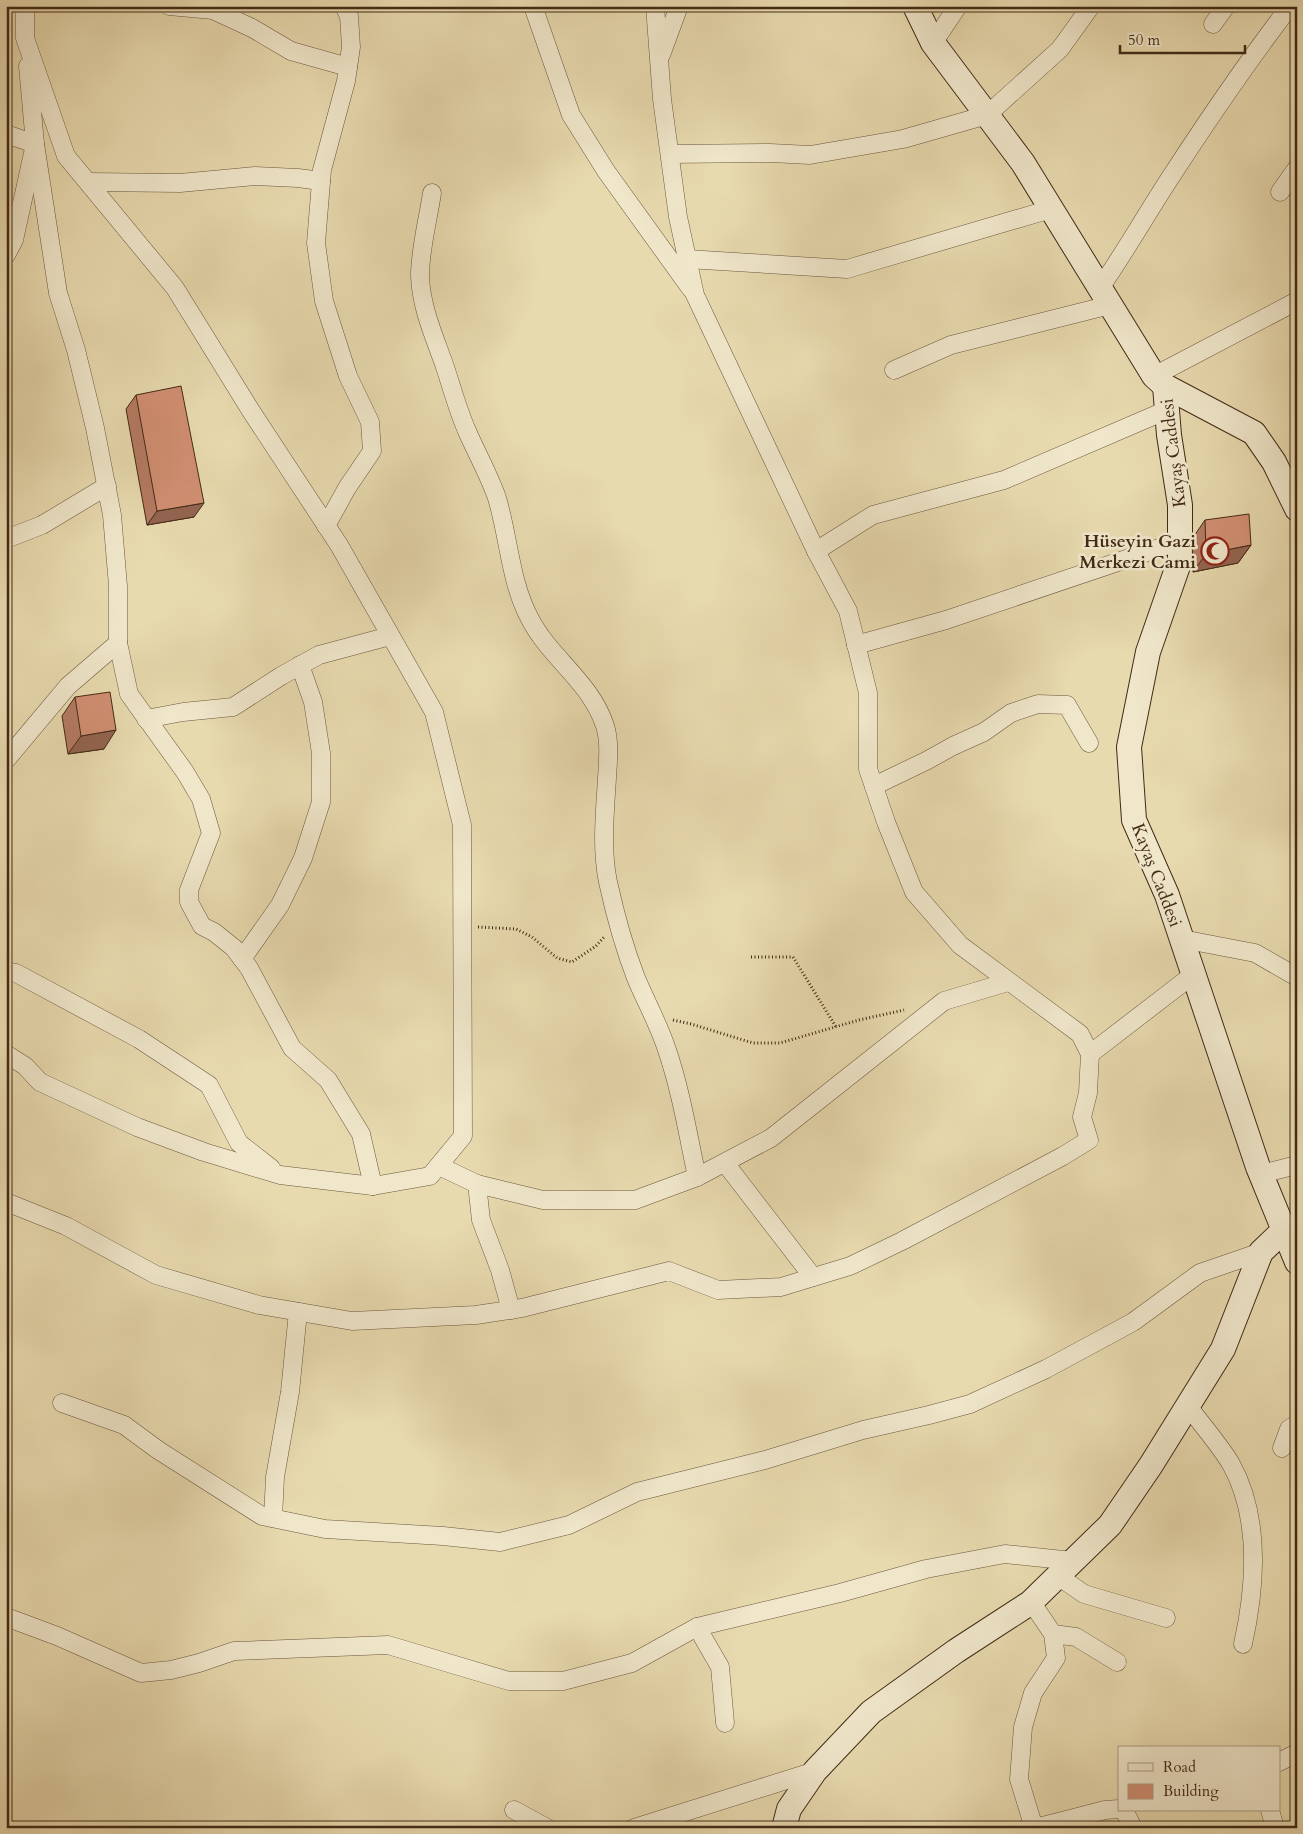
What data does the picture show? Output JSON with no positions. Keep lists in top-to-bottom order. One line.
{"streets":{"street":["Kayaş Caddesi"]},"places":{"mosque":["Hüseyin Gazi Merkezi Cami"]},"legend":["Road","Building"],"scale_bar":"50 m"}
